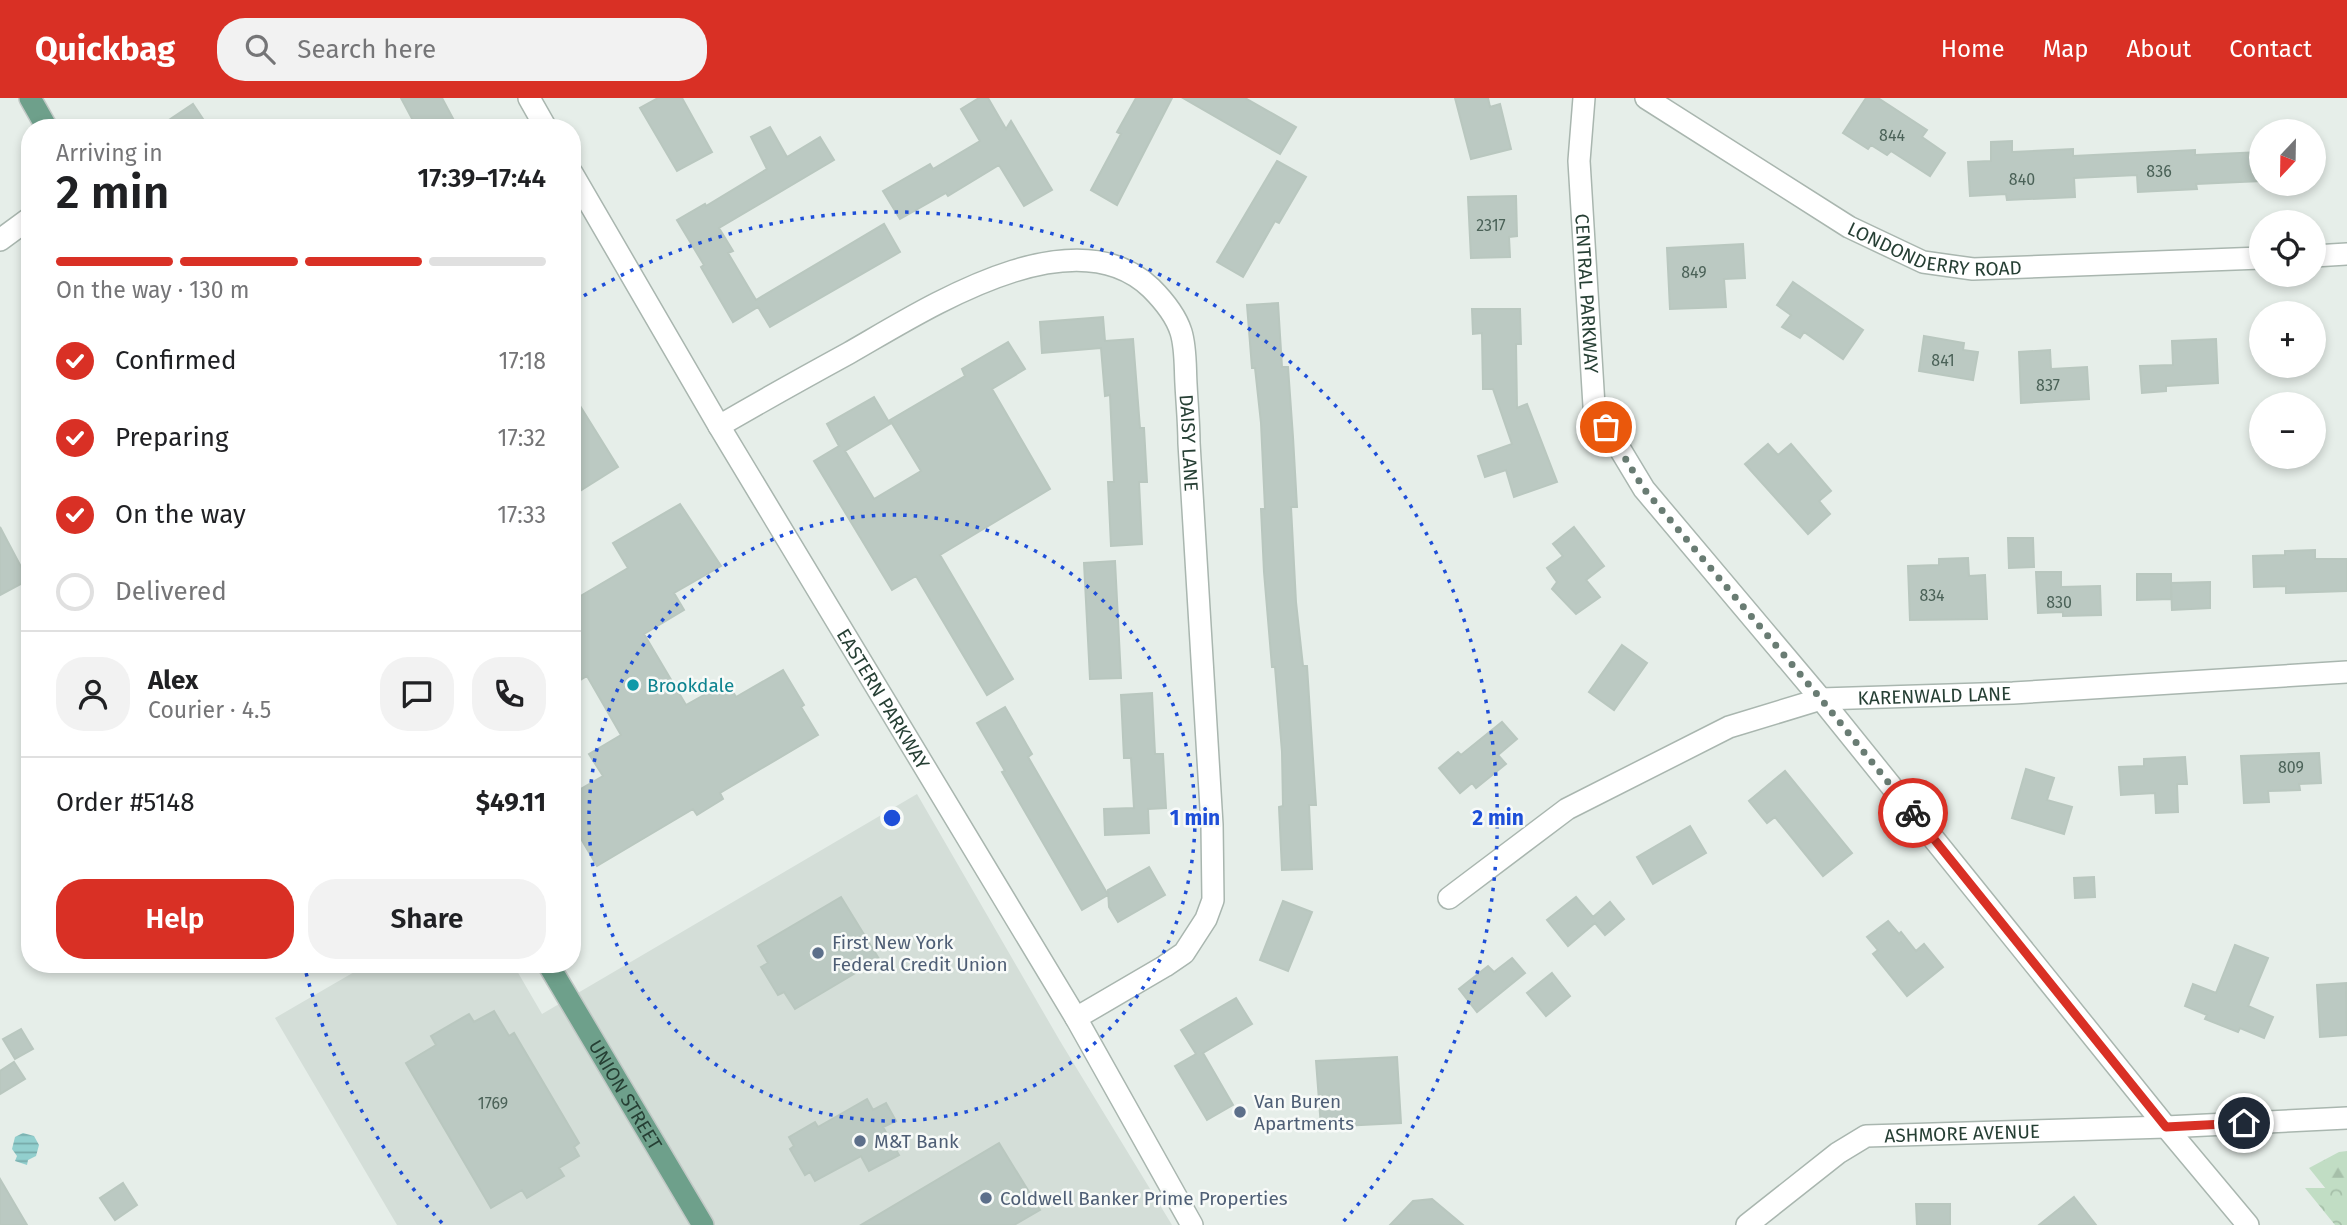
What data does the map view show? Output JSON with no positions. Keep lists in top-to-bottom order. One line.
{"streets":{"main road":["UNION STREET"],"street":["LONDONDERRY ROAD","CENTRAL PARKWAY","DAISY LANE","KARENWALD LANE","EASTERN PARKWAY","ASHMORE AVENUE"]},"crossings":[["CENTRAL PARKWAY","KARENWALD LANE"],["CENTRAL PARKWAY","ASHMORE AVENUE"],["DAISY LANE","EASTERN PARKWAY"]],"places":["Brookdale","First New York Federal Credit Union","Van Buren Apartments","M&T Bank","Coldwell Banker Prime Properties"],"house_numbers":["844","836","840","2317","849","841","837","834","830","809","1769"],"north":"bottom","page":{"header":"Quickbag","search":"Search here","nav":["Home","Map","About","Contact"],"map_buttons":["+","−"],"heading":["2 min","Arriving in","17:39–17:44"],"panel":["Alex","Courier · 4.5","Order #5148","$49.11"],"bar":"On the way · 130 m","list":[["Confirmed","17:18"],["Preparing","17:32"],["On the way","17:33"],"Delivered"],"buttons":["Help","Share"]},"rings":["1 min","2 min"]}
